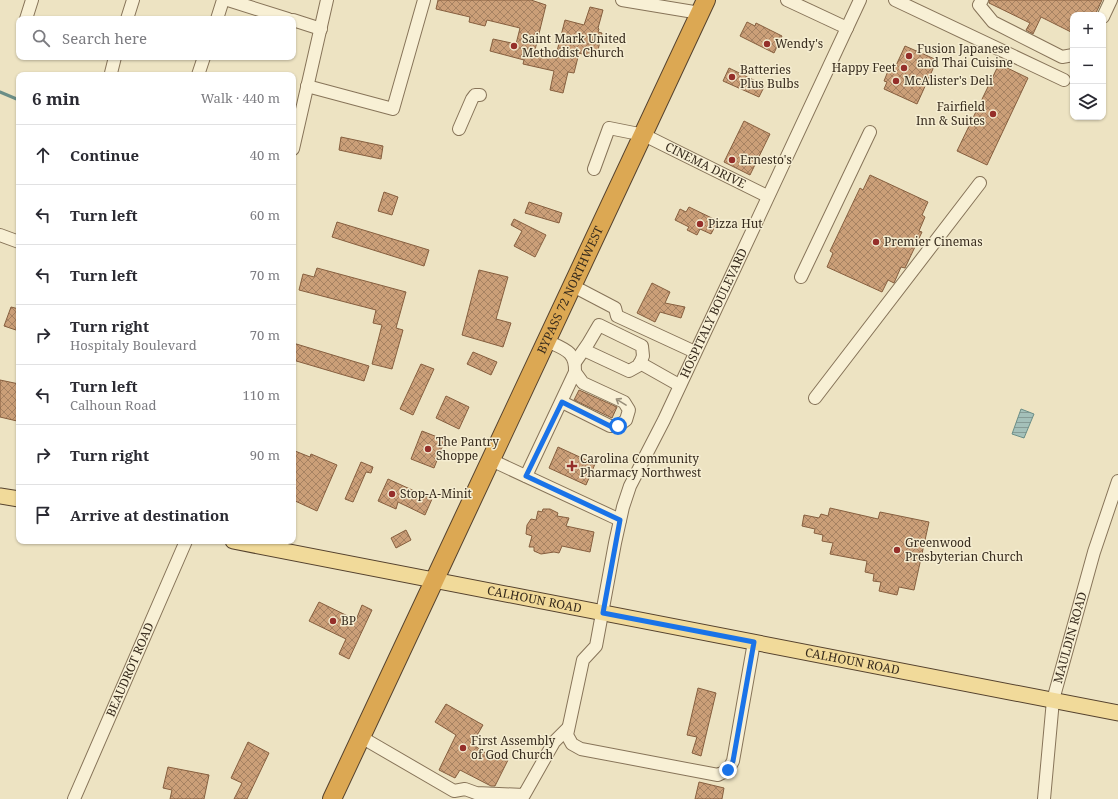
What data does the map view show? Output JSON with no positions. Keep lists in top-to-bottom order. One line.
{"streets":{"highway":["BYPASS 72 NORTHWEST"],"main road":["CALHOUN ROAD"],"street":["CINEMA DRIVE","HOSPITALY BOULEVARD","MAULDIN ROAD","BEAUDROT ROAD"]},"crossings":[["CINEMA DRIVE","BYPASS 72 NORTHWEST"],["CINEMA DRIVE","HOSPITALY BOULEVARD"],["BYPASS 72 NORTHWEST","CALHOUN ROAD"],["HOSPITALY BOULEVARD","CALHOUN ROAD"],["CALHOUN ROAD","MAULDIN ROAD"]],"places":{"other":["Wendy's","Saint Mark United Methodist Church","Fusion Japanese and Thai Cuisine","Happy Feet","Batteries Plus Bulbs","McAlister's Deli","Fairfield Inn & Suites","Ernesto's","Pizza Hut","Premier Cinemas","The Pantry Shoppe","Stop-A-Minit","Greenwood Presbyterian Church","BP","First Assembly of God Church"],"health":["Carolina Community Pharmacy Northwest"]},"page":{"map_buttons":["+","−"],"search":"Search here","heading":["6 min","Walk · 440 m"],"list":[["Continue","40 m"],["Turn left","60 m"],["Turn left","70 m"],["Turn right","Hospitaly Boulevard","70 m"],["Turn left","Calhoun Road","110 m"],["Turn right","90 m"],"Arrive at destination"]}}
